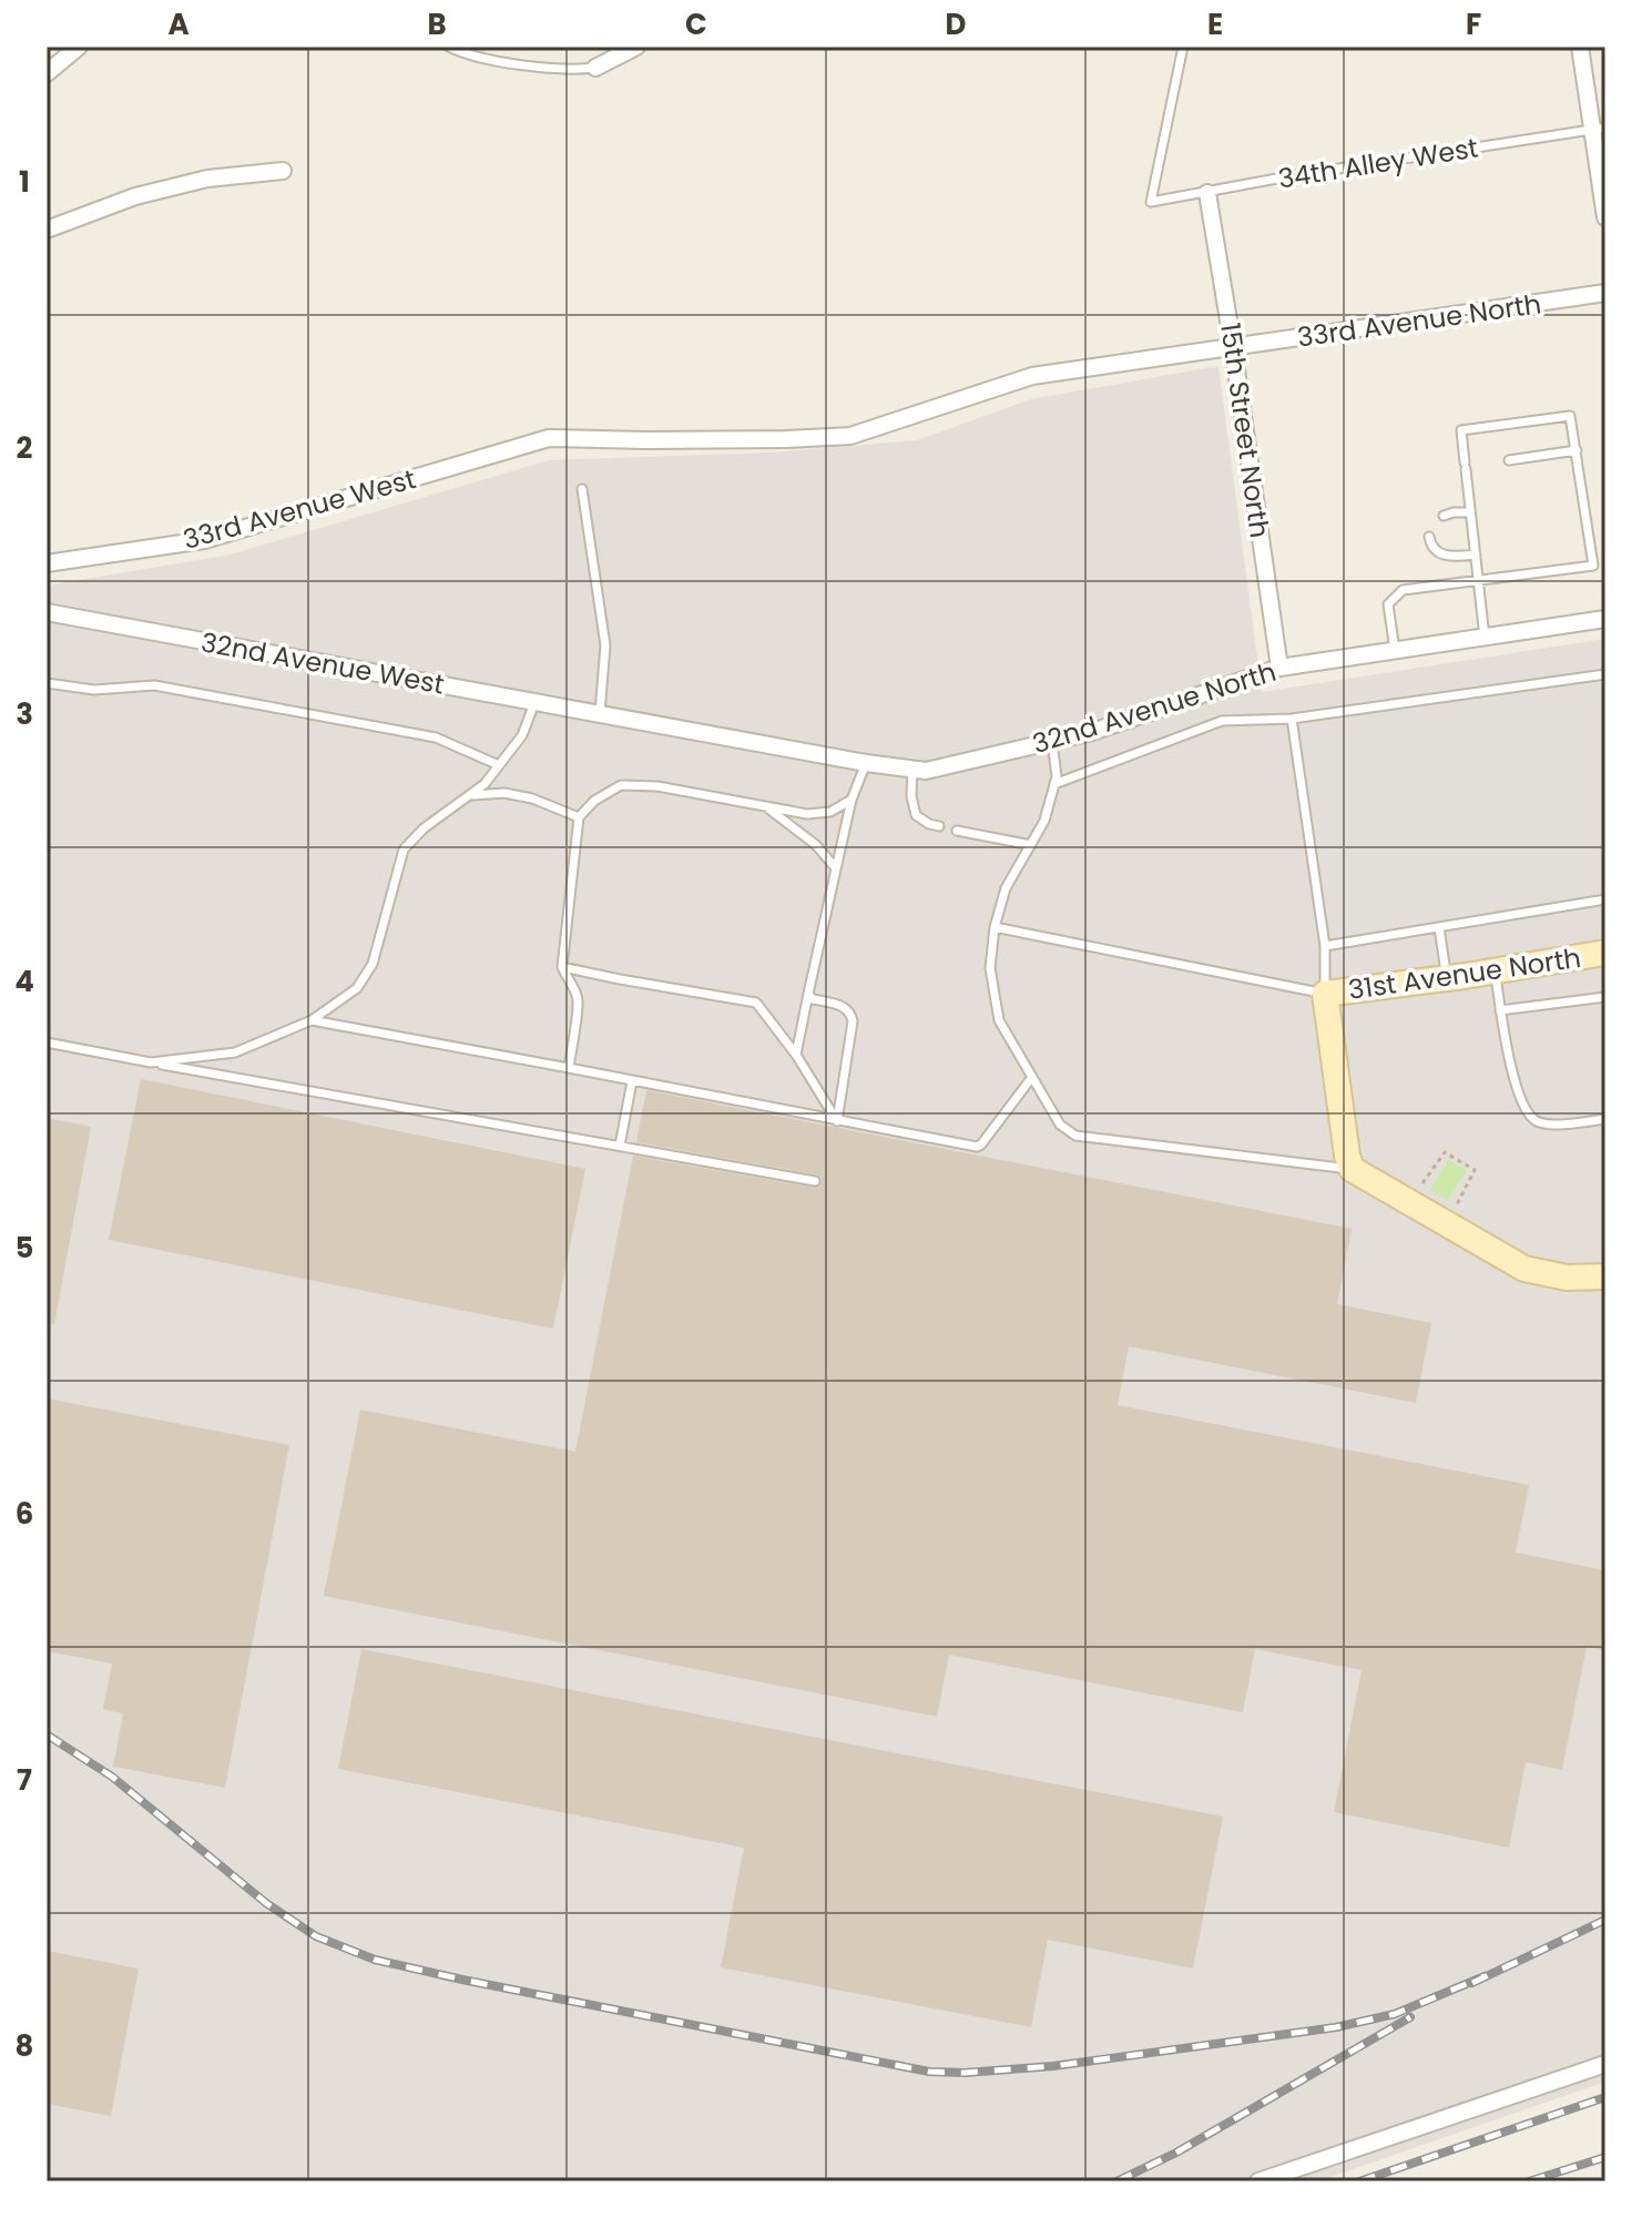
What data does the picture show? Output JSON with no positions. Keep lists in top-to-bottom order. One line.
{"streets":{"street":["33rd Avenue North","15th Street North","33rd Avenue West","32nd Avenue West","32nd Avenue North","31st Avenue North"],"lane":["34th Alley West"]},"crossings":[["34th Alley West","15th Street North"],["33rd Avenue North","15th Street North"],["33rd Avenue North","33rd Avenue West"],["15th Street North","32nd Avenue North"],["32nd Avenue West","32nd Avenue North"]],"grid":{"columns":["A","B","C","D","E","F"],"rows":["1","2","3","4","5","6","7","8"]}}
